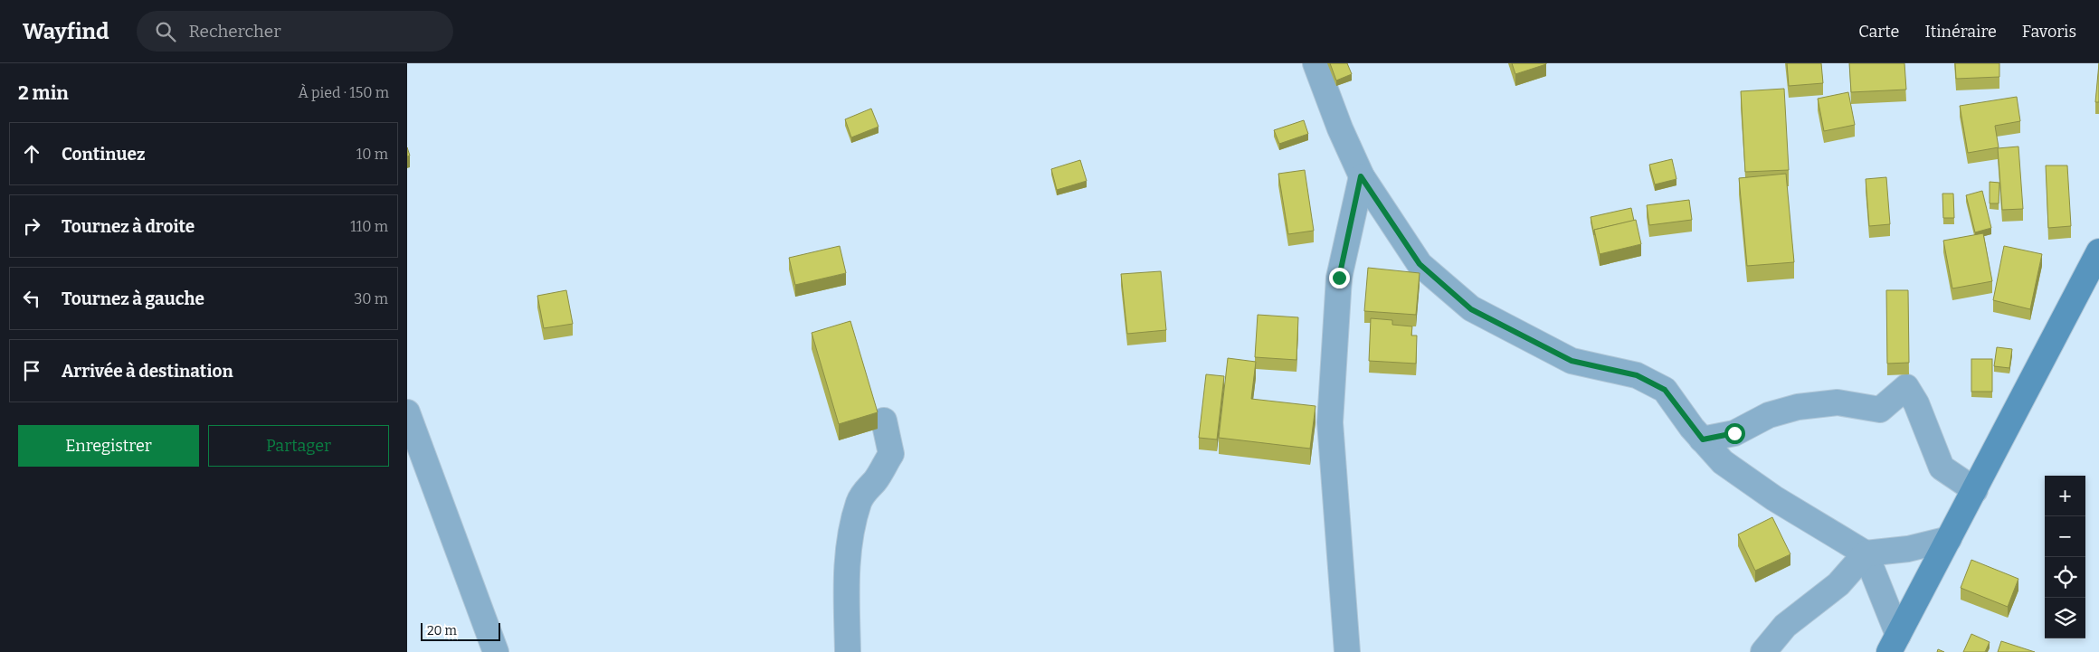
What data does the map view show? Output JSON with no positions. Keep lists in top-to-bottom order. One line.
{"scale_bar":"20 m","page":{"header":"Wayfind","search":"Rechercher","nav":["Carte","Itinéraire","Favoris"],"heading":["2 min","À pied · 150 m"],"list":[["Continuez","10 m"],["Tournez à droite","110 m"],["Tournez à gauche","30 m"],"Arrivée à destination"],"buttons":["Enregistrer","Partager"],"map_buttons":["+","−"],"scale":"20 m"}}
